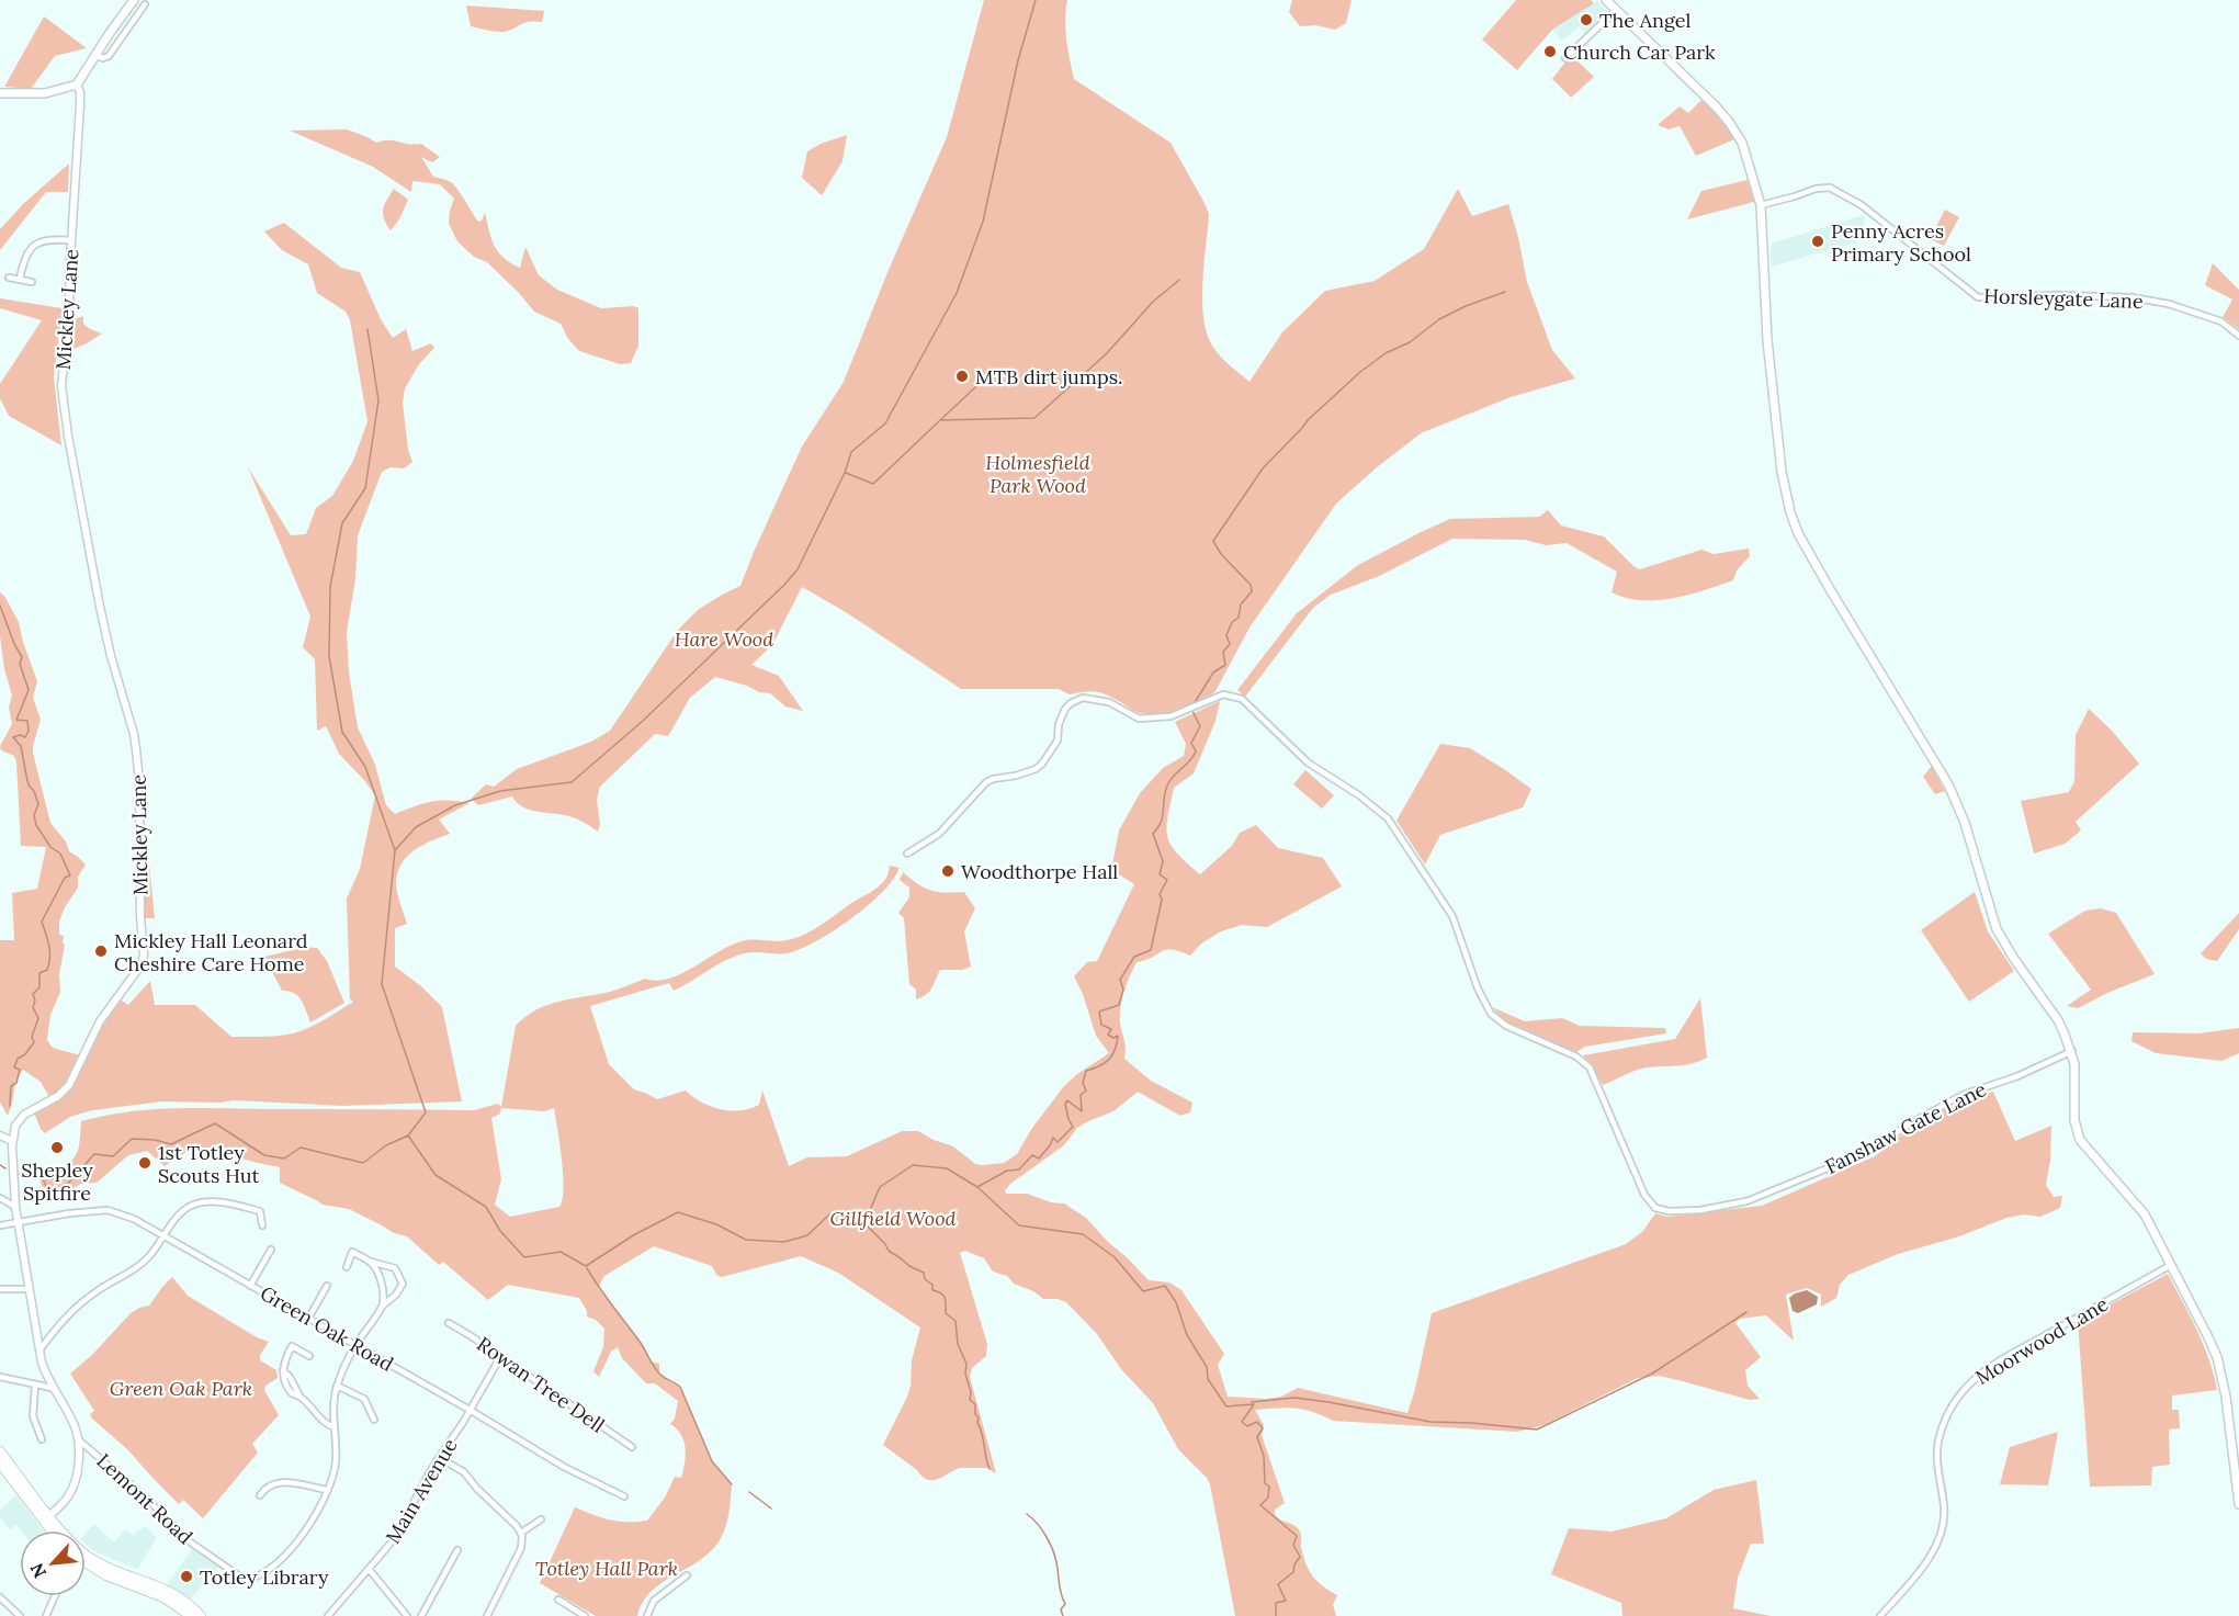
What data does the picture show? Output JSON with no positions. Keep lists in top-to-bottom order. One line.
{"streets":{"street":["Horsleygate Lane","Mickley Lane","Fanshaw Gate Lane","Green Oak Road","Moorwood Lane","Rowan Tree Dell","Main Avenue","Lemont Road"]},"crossings":[["Green Oak Road","Main Avenue"],["Rowan Tree Dell","Main Avenue"]],"parks":["Holmesfield Park Wood","Hare Wood","Gillfield Wood","Green Oak Park","Totley Hall Park"],"places":["The Angel","Church Car Park","Penny Acres Primary School","MTB dirt jumps.","Woodthorpe Hall","Mickley Hall Leonard Cheshire Care Home","Shepley Spitfire","1st Totley Scouts Hut","Totley Library"],"north":"bottom left"}
